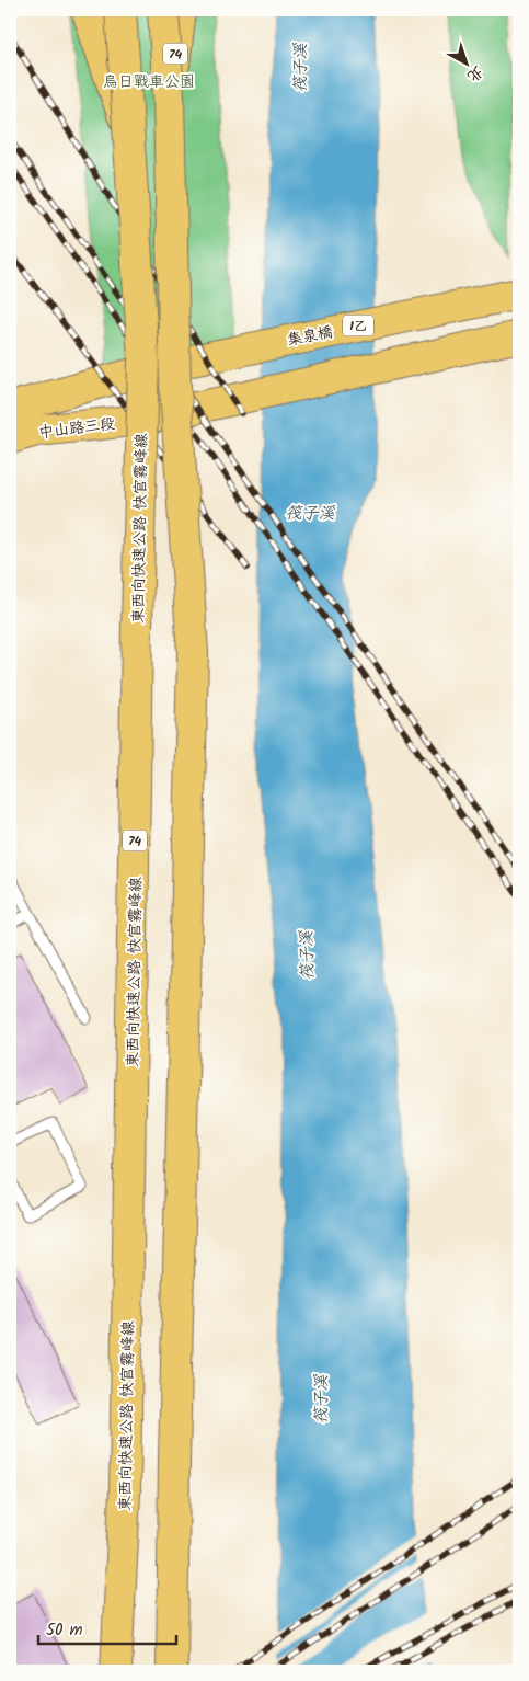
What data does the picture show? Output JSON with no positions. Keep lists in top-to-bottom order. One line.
{"streets":{"main road":["74","1乙","集泉橋","中山路三段","東西向快速公路 快官霧峰線"]},"crossings":[["74","東西向快速公路 快官霧峰線"]],"water":["筏子溪"],"parks":["烏日戰車公園"],"scale_bar":"50 m","north":"bottom right"}
